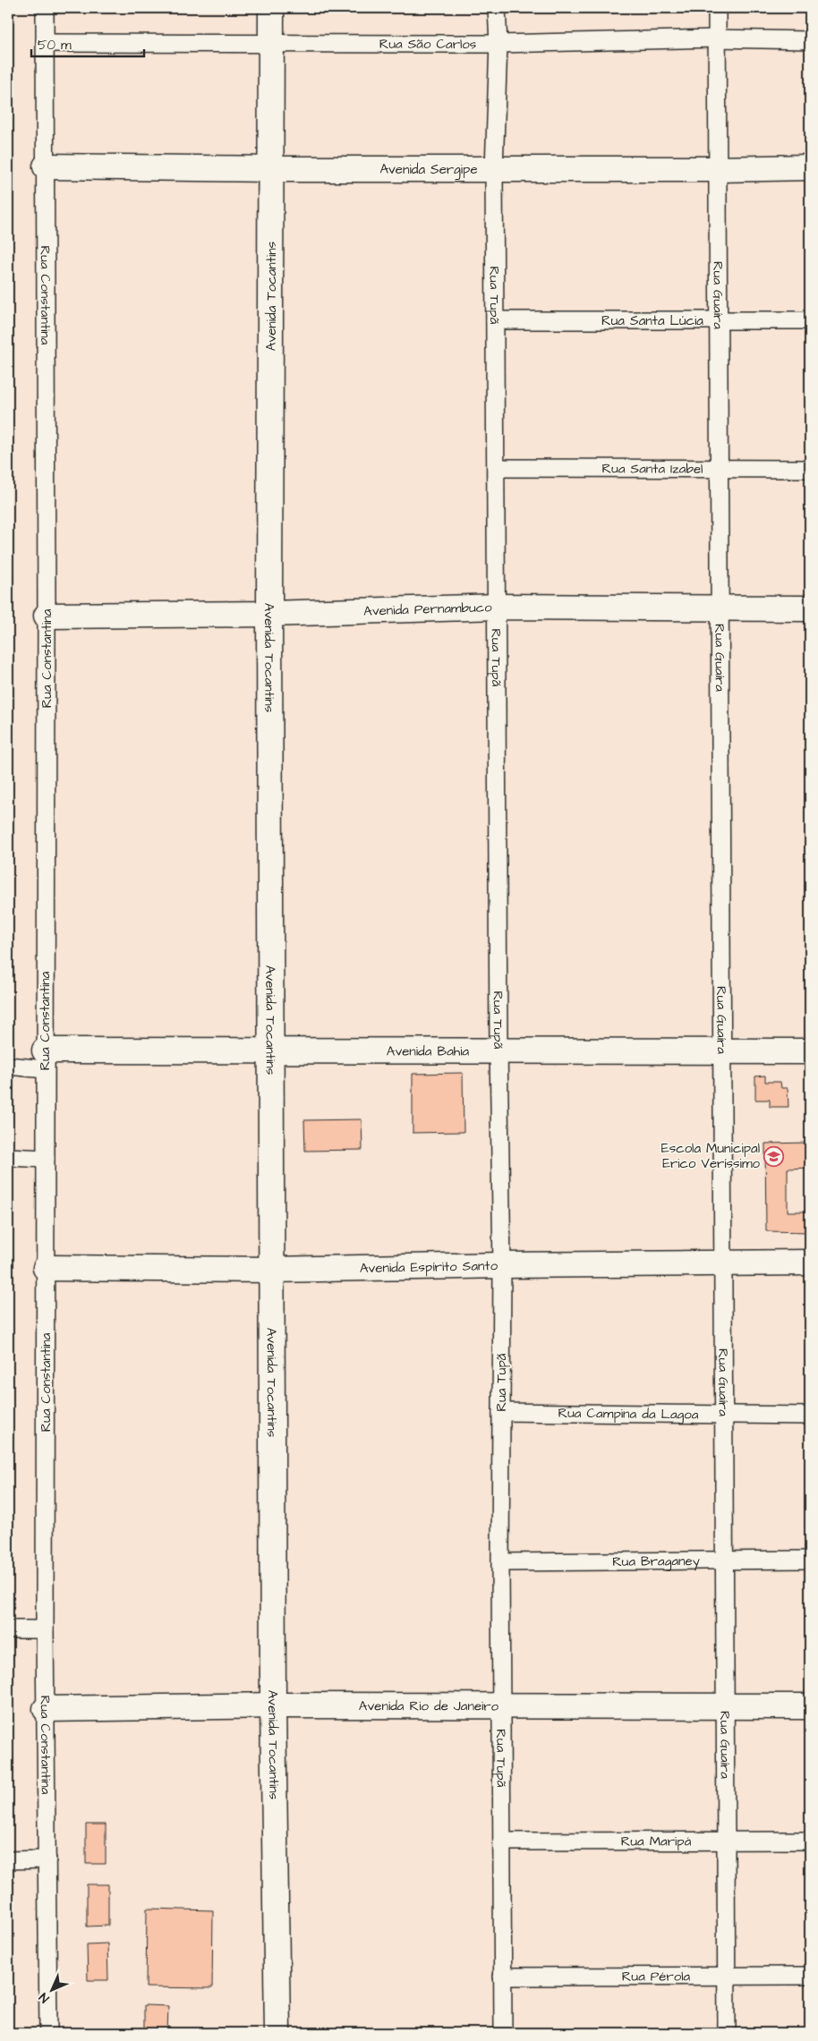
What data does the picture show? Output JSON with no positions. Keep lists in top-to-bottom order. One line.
{"streets":{"street":["Rua São Carlos","Avenida Sergipe","Rua Tupã","Rua Constantina","Avenida Tocantins","Rua Guaíra","Rua Santa Lúcia","Rua Santa Izabel","Avenida Pernambuco","Avenida Bahia","Avenida Espírito Santo","Rua Campina da Lagoa","Rua Braganey","Avenida Rio de Janeiro","Rua Maripá","Rua Pérola"]},"crossings":[["Rua São Carlos","Rua Tupã"],["Rua São Carlos","Rua Constantina"],["Rua São Carlos","Avenida Tocantins"],["Rua São Carlos","Rua Guaíra"],["Avenida Sergipe","Rua Tupã"],["Avenida Sergipe","Rua Constantina"],["Avenida Sergipe","Avenida Tocantins"],["Avenida Sergipe","Rua Guaíra"],["Rua Tupã","Rua Santa Lúcia"],["Rua Tupã","Rua Santa Izabel"],["Rua Tupã","Avenida Pernambuco"],["Rua Tupã","Avenida Bahia"],["Rua Tupã","Avenida Espírito Santo"],["Rua Tupã","Rua Campina da Lagoa"],["Rua Tupã","Rua Braganey"],["Rua Tupã","Avenida Rio de Janeiro"],["Rua Tupã","Rua Maripá"],["Rua Tupã","Rua Pérola"],["Rua Constantina","Avenida Pernambuco"],["Rua Constantina","Avenida Bahia"],["Rua Constantina","Avenida Espírito Santo"],["Rua Constantina","Avenida Rio de Janeiro"],["Avenida Tocantins","Avenida Pernambuco"],["Avenida Tocantins","Avenida Bahia"],["Avenida Tocantins","Avenida Espírito Santo"],["Avenida Tocantins","Avenida Rio de Janeiro"],["Rua Guaíra","Rua Santa Lúcia"],["Rua Guaíra","Rua Santa Izabel"],["Rua Guaíra","Avenida Pernambuco"],["Rua Guaíra","Avenida Bahia"],["Rua Guaíra","Avenida Espírito Santo"],["Rua Guaíra","Rua Campina da Lagoa"],["Rua Guaíra","Rua Braganey"],["Rua Guaíra","Avenida Rio de Janeiro"],["Rua Guaíra","Rua Maripá"],["Rua Guaíra","Rua Pérola"]],"places":{"school or university":["Escola Municipal Erico Veríssimo"]},"scale_bar":"50 m","north":"bottom left"}
